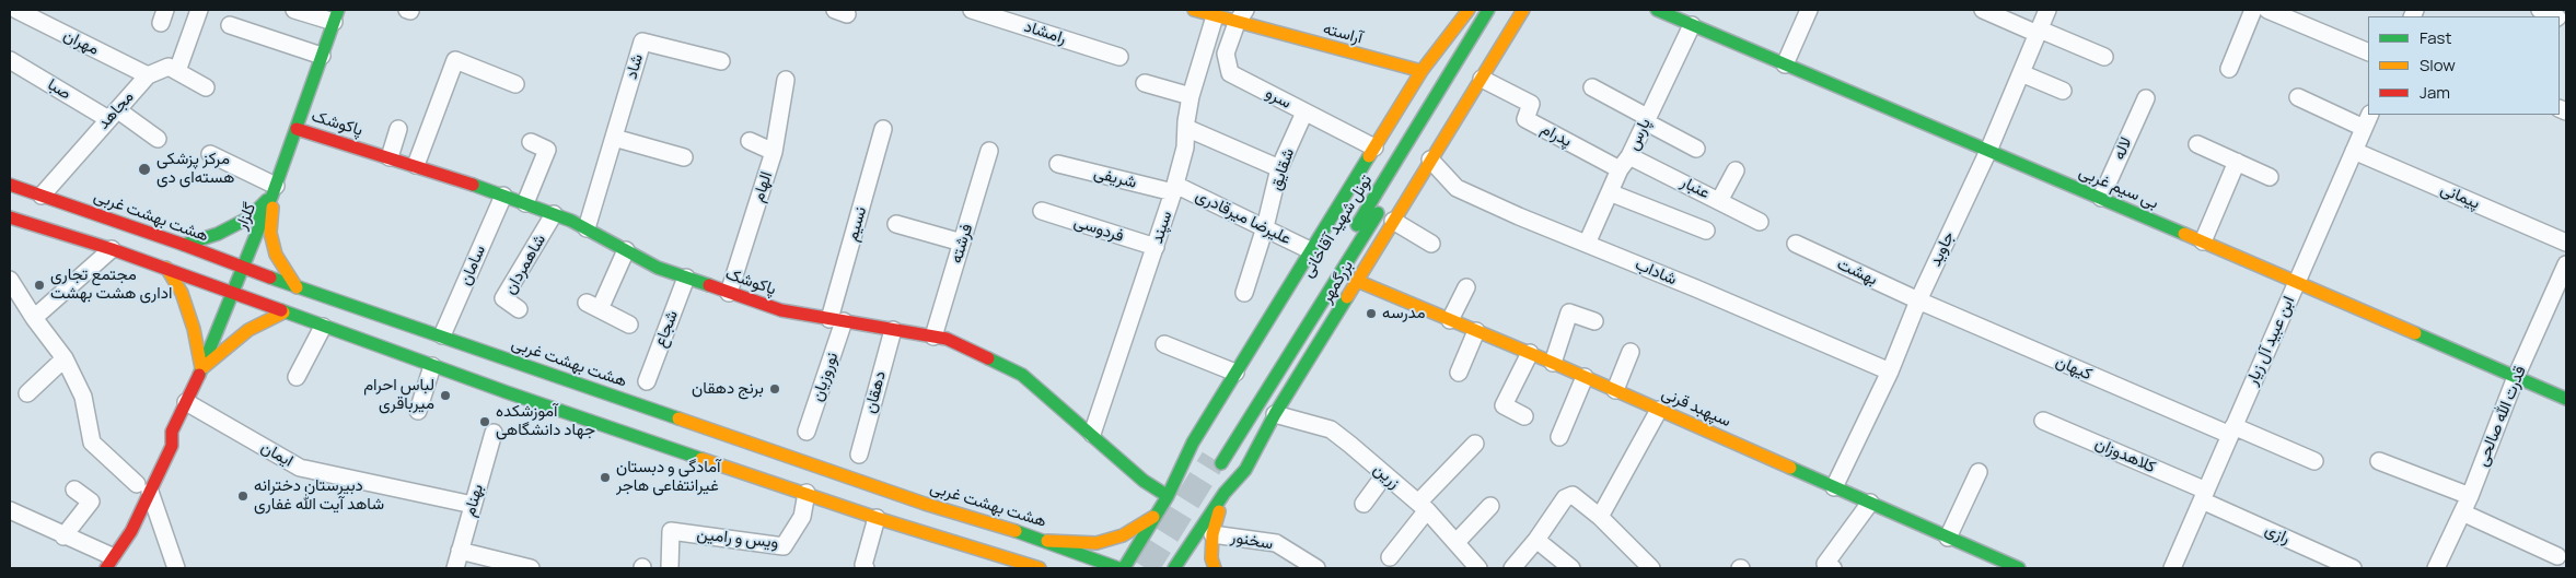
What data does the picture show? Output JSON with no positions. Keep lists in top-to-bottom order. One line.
{"streets":{"main road":["آراسته","پاکوشک","بی سیم غربی","هشت بهشت غربی","گلزار","تونل شهید آقاخانی","بزرگمهر","سپهبد قرنی"],"street":["رامشاد","مهران","شاد","صبا","سرو","مجاهد","پارس","پدرام","لاله","شقایق","شریفی","الهام","عنبار","پیمانی","علیرضا میرقادری","نسیم","سپند","فردوسی","فرشته","جاوید","شاهمردان","سامان","شاداب","بهشت","شجاع","ابن عبید آل زیار","کیهان","نوروزیان","دهقان","قدرت الله صالحی","ایمان","کلاهدوزان","زرین","بهنام","رازی","ویس و رامین","سخنور"]},"crossings":[["آراسته","سرو"],["آراسته","سپند"],["مهران","مجاهد"],["شاد","پاکوشک"],["صبا","مجاهد"],["سرو","شقایق"],["مجاهد","هشت بهشت غربی"],["پاکوشک","الهام"],["پاکوشک","گلزار"],["پاکوشک","نسیم"],["پاکوشک","سپند"],["پاکوشک","فرشته"],["پاکوشک","شاهمردان"],["پاکوشک","سامان"],["پاکوشک","شجاع"],["پاکوشک","نوروزیان"],["پاکوشک","دهقان"],["پارس","پدرام"],["پارس","عنبار"],["پارس","بی سیم غربی"],["پارس","شاداب"],["پدرام","عنبار"],["پدرام","بزرگمهر"],["لاله","بی سیم غربی"],["شقایق","علیرضا میرقادری"],["شریفی","علیرضا میرقادری"],["شریفی","سپند"],["بی سیم غربی","جاوید"],["بی سیم غربی","ابن عبید آل زیار"],["بی سیم غربی","قدرت الله صالحی"],["پیمانی","ابن عبید آل زیار"],["هشت بهشت غربی","گلزار"],["هشت بهشت غربی","سامان"],["گلزار","ایمان"],["علیرضا میرقادری","سپند"],["نسیم","نوروزیان"],["تونل شهید آقاخانی","بزرگمهر"],["سپند","فردوسی"],["جاوید","شاداب"],["جاوید","بهشت"],["جاوید","کیهان"],["جاوید","سپهبد قرنی"],["شاداب","بزرگمهر"],["بهشت","کیهان"],["بزرگمهر","سپهبد قرنی"],["بزرگمهر","زرین"],["ابن عبید آل زیار","کیهان"],["ابن عبید آل زیار","کلاهدوزان"],["ابن عبید آل زیار","رازی"],["ایمان","بهنام"],["کلاهدوزان","رازی"]],"places":["مرکز پزشکی هسته‌ای دی","مجتمع تجاری اداری هشت بهشت","مدرسه","برنج دهقان","لباس احرام میرباقری","آموزشکده جهاد دانشگاهی","آمادگی و دبستان غیرانتفاعی هاجر","دبیرستان دخترانه شاهد آیت الله غفاری"],"legend":["Fast","Slow","Jam"]}
